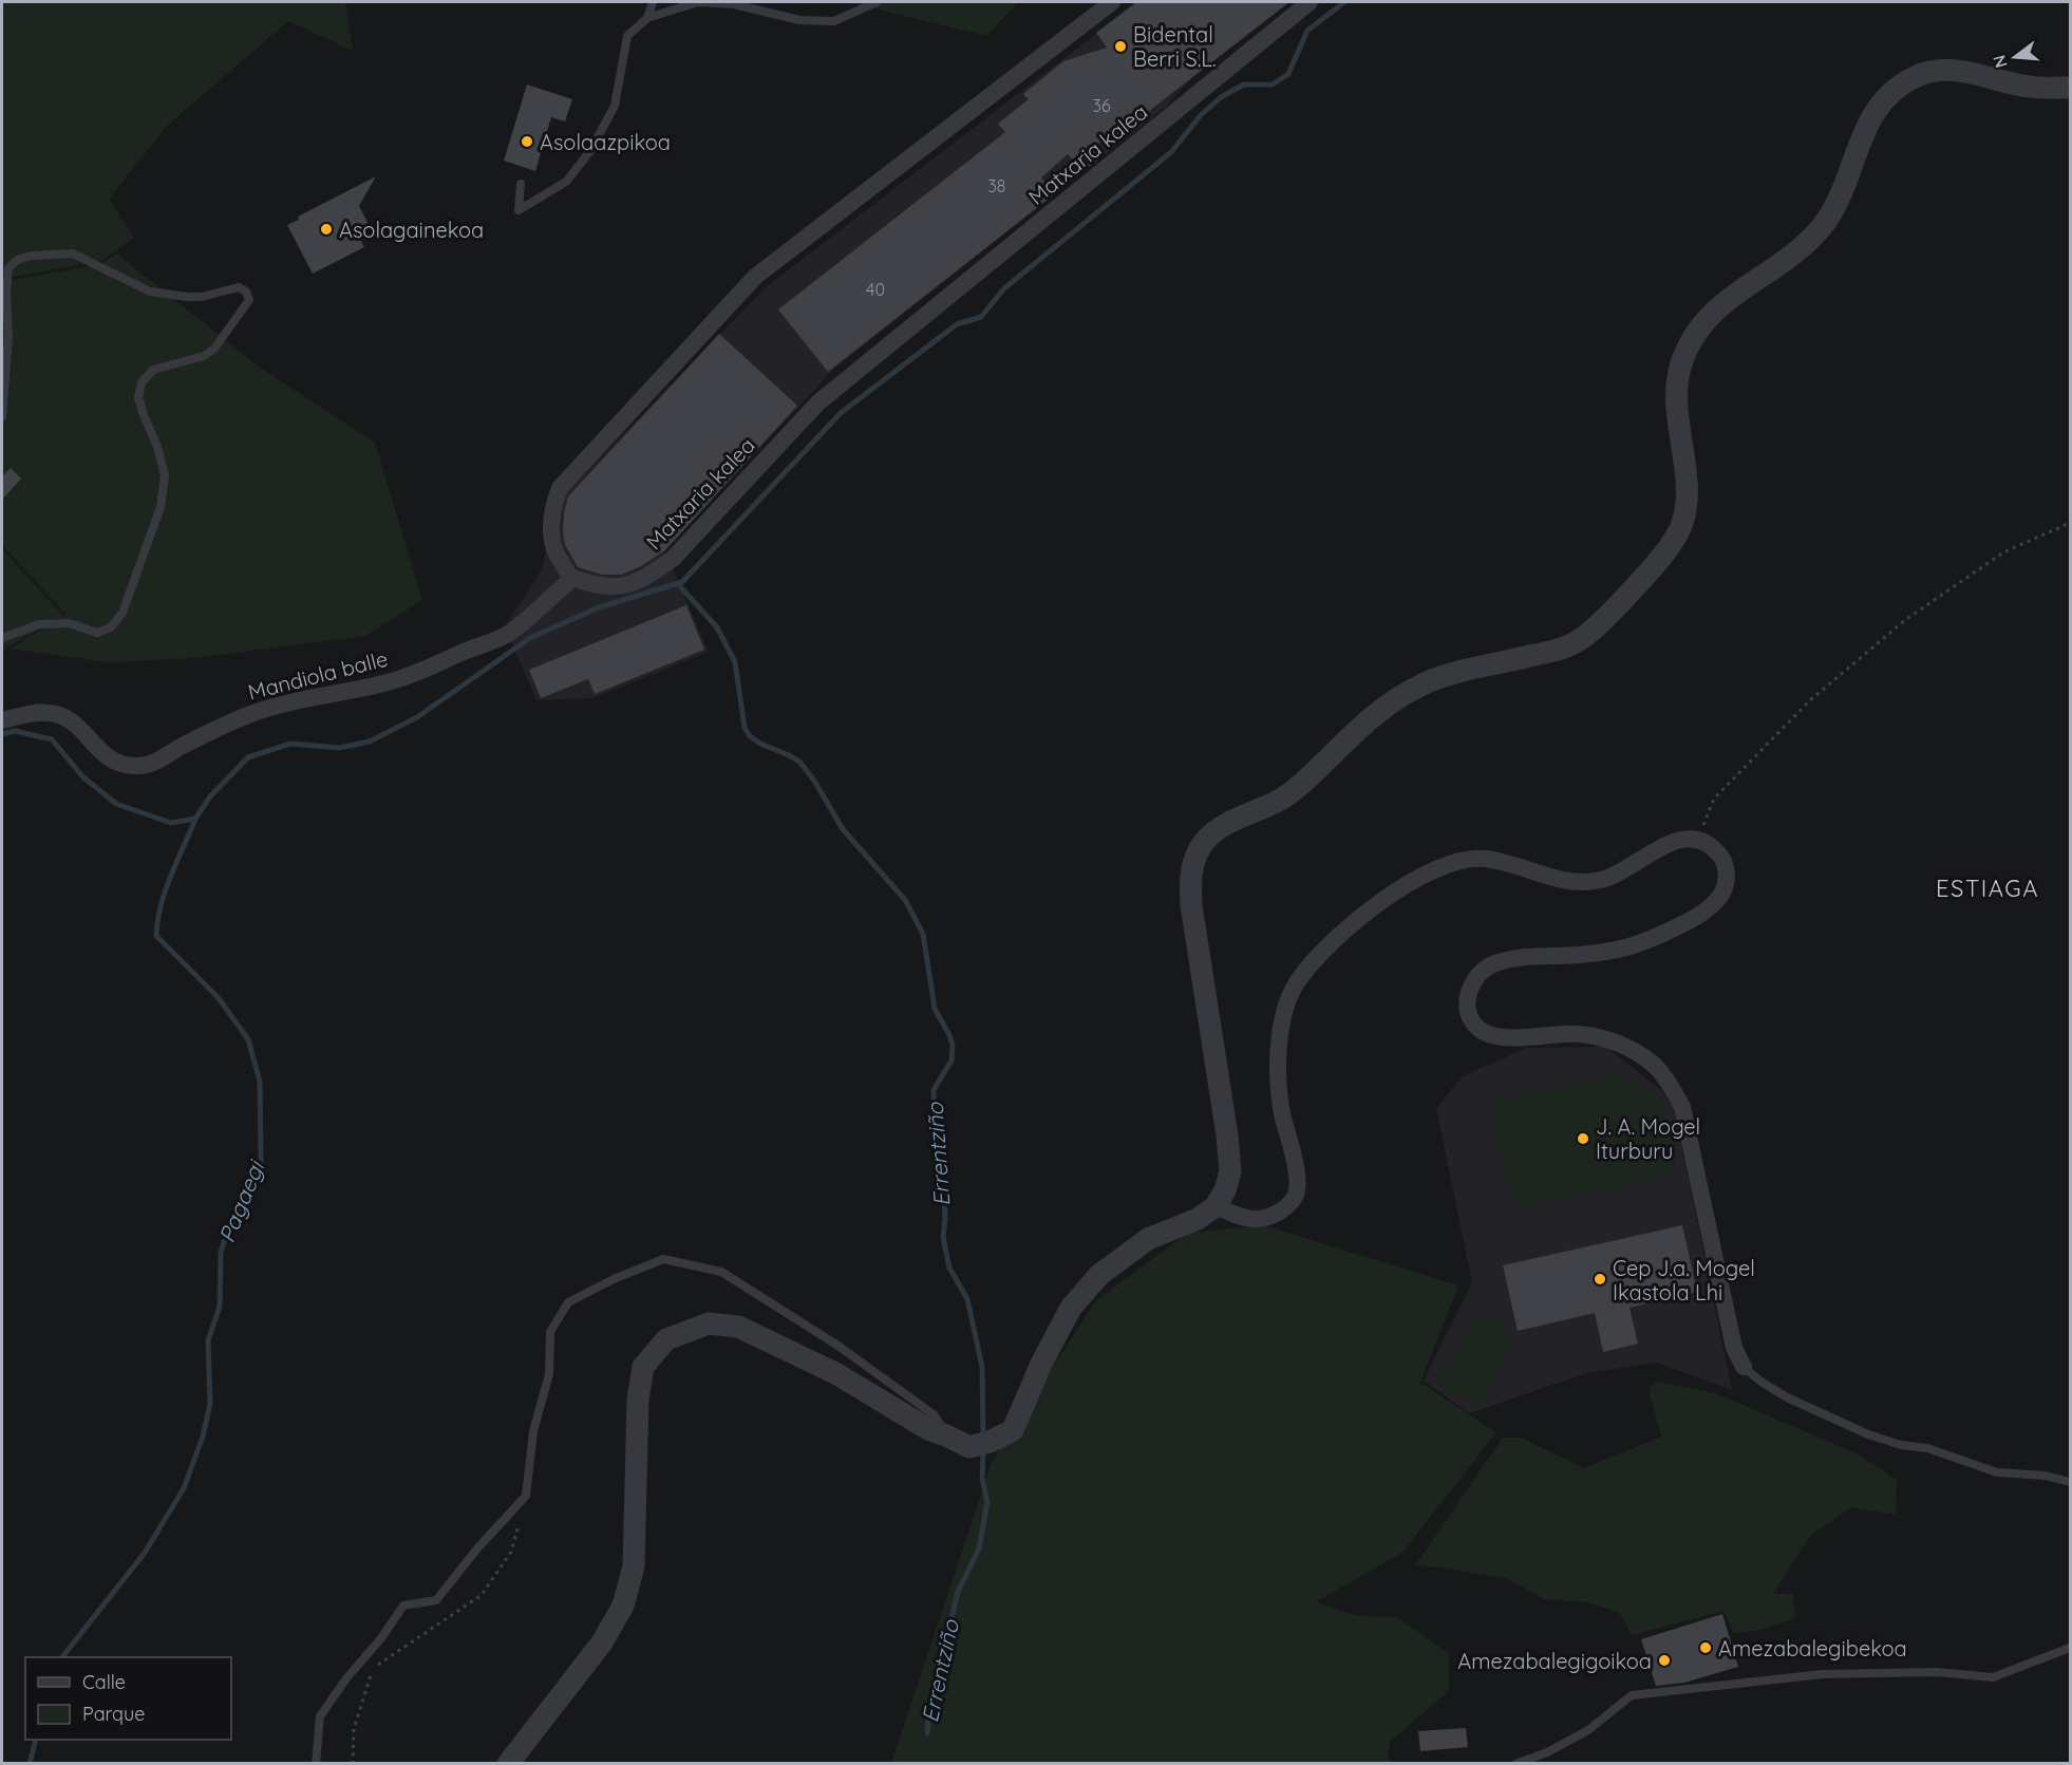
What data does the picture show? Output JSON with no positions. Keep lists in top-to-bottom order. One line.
{"streets":{"street":["Matxaria kalea","Mandiola balle"]},"crossings":[["Matxaria kalea","Mandiola balle"]],"districts":["ESTIAGA"],"water":["Errentziño","Pagaegi"],"places":["Bidental Berri S.L.","Asolaazpikoa","Asolagainekoa","J. A. Mogel Iturburu","Cep J.a. Mogel Ikastola Lhi","Amezabalegibekoa","Amezabalegigoikoa"],"house_numbers":["36","38","40"],"legend":["Calle","Parque"],"north":"left"}
